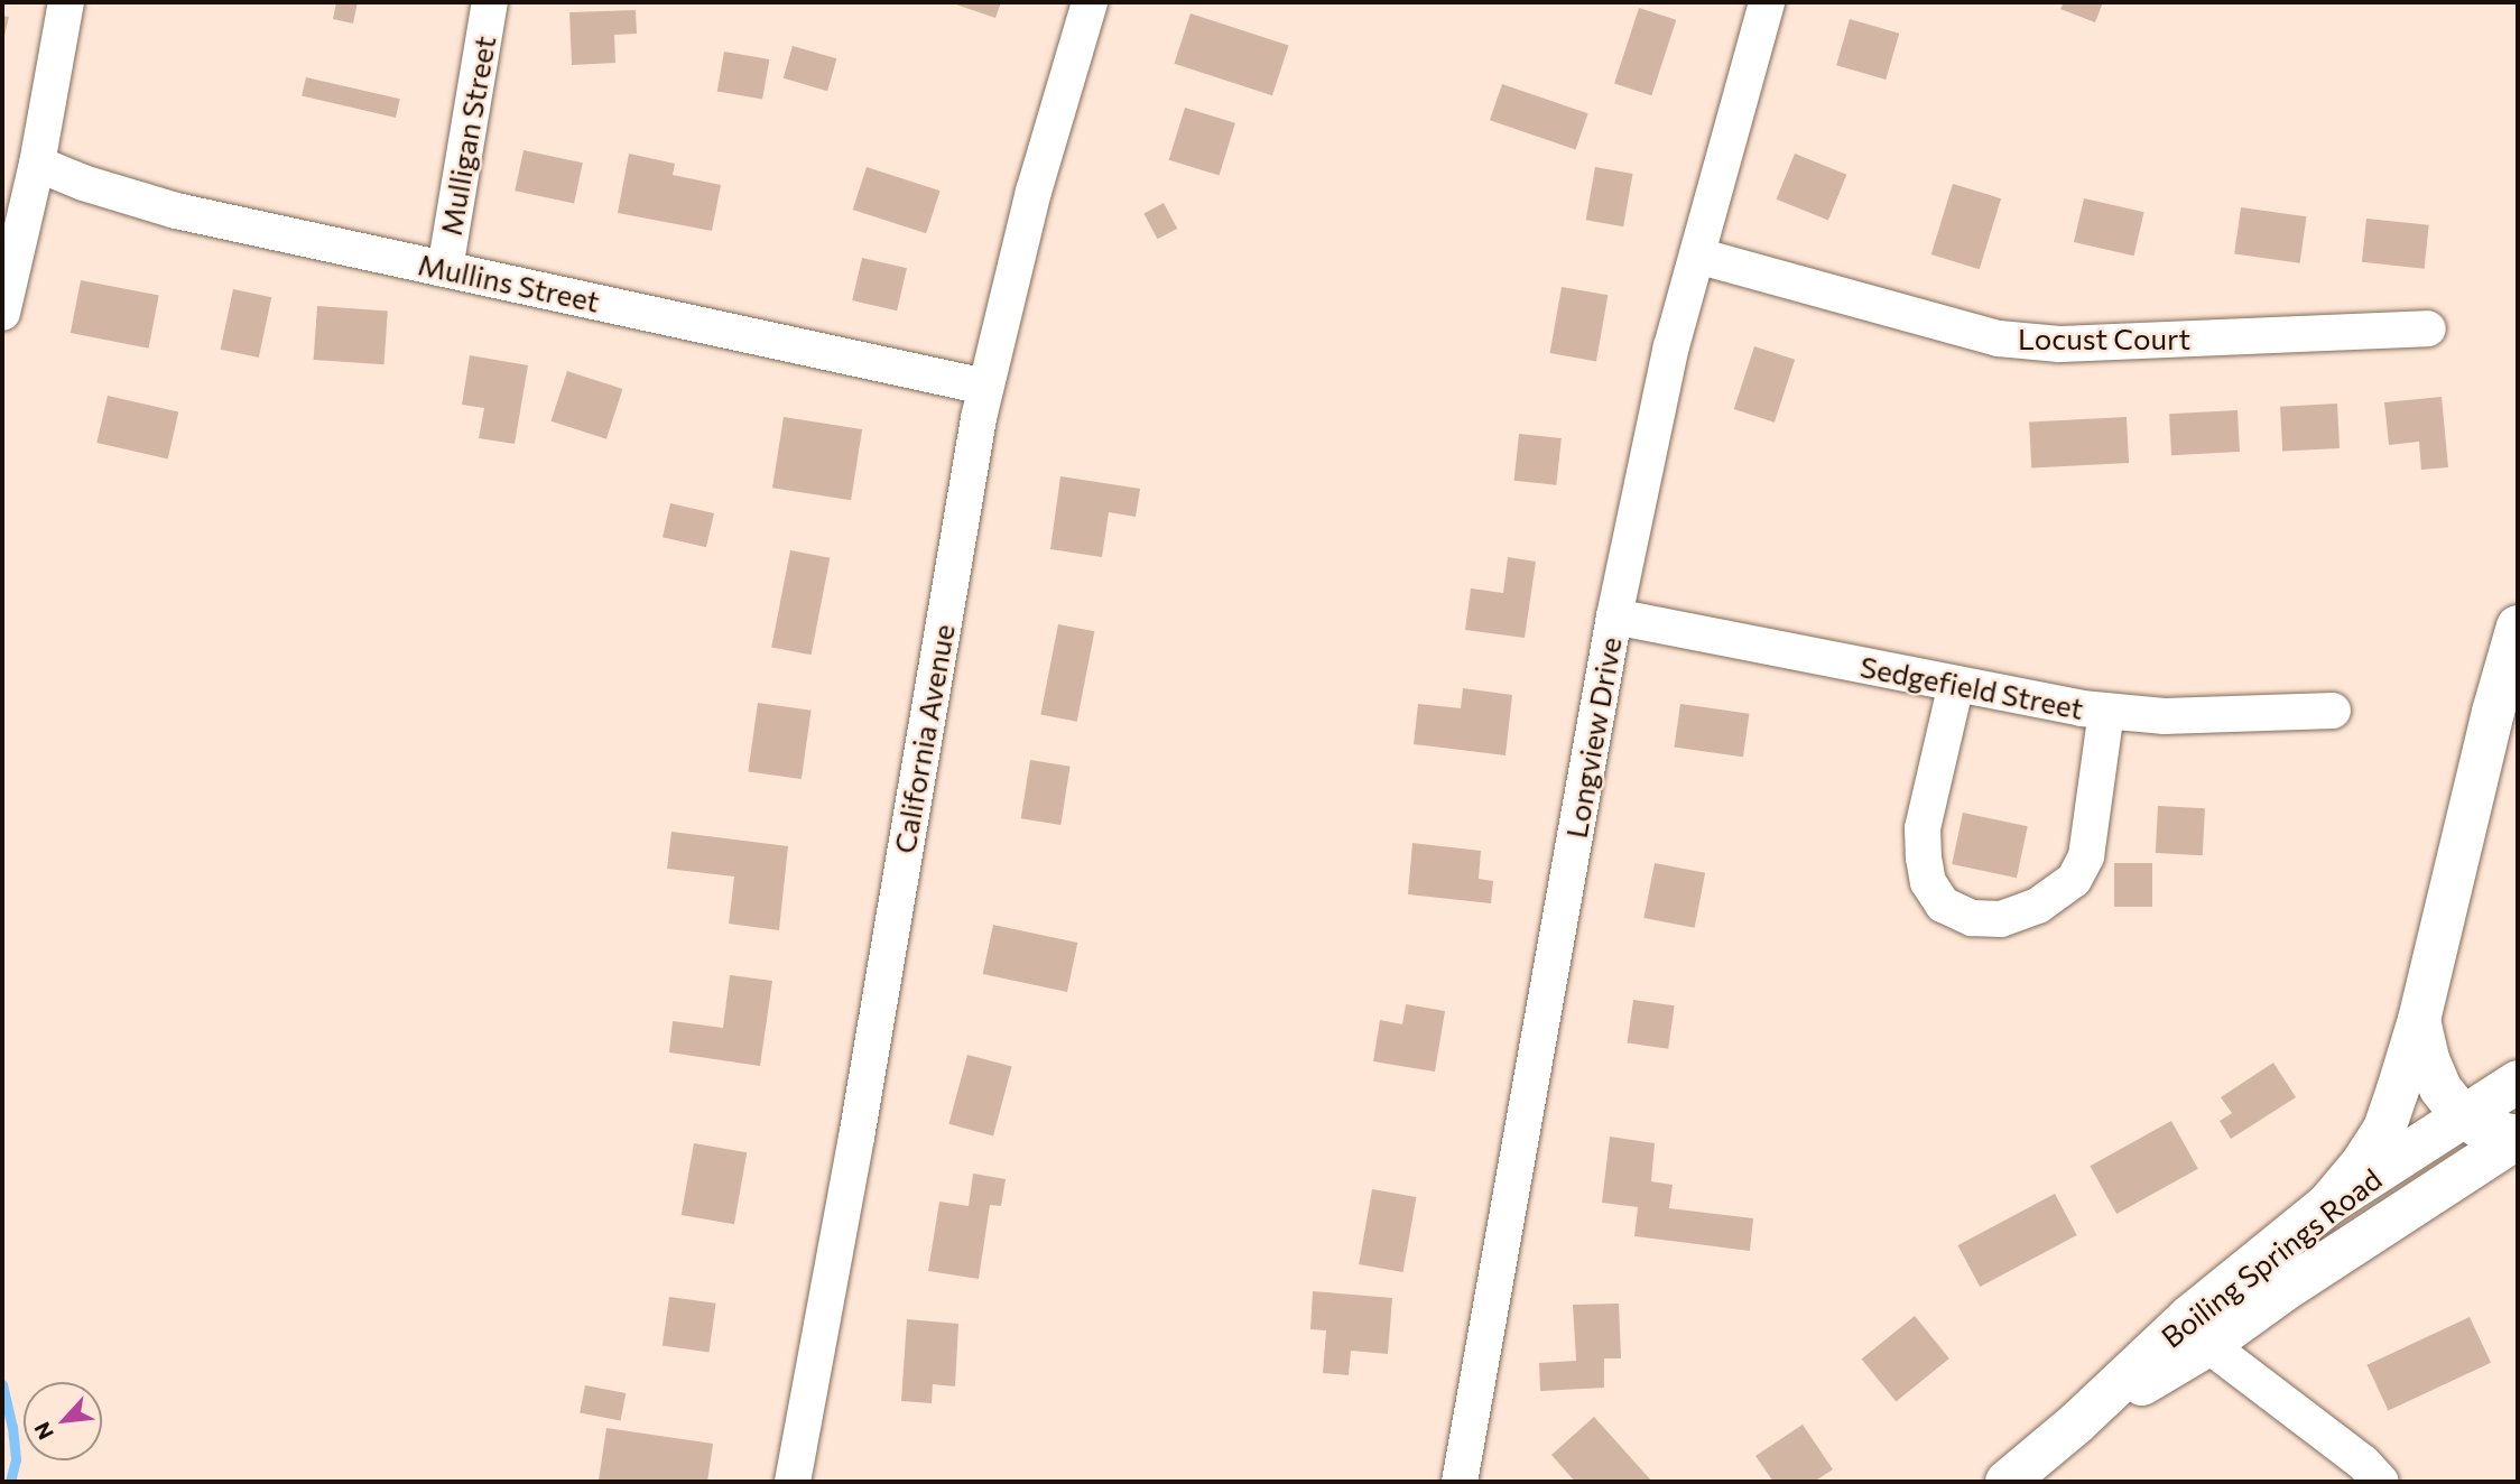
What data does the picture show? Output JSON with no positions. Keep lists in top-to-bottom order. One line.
{"streets":{"main road":["Boiling Springs Road"],"street":["Mulligan Street","Mullins Street","Locust Court","Sedgefield Street","Longview Drive","California Avenue"]},"crossings":[["Mulligan Street","Mullins Street"],["Mullins Street","California Avenue"],["Locust Court","Longview Drive"],["Sedgefield Street","Longview Drive"]],"north":"bottom left"}
